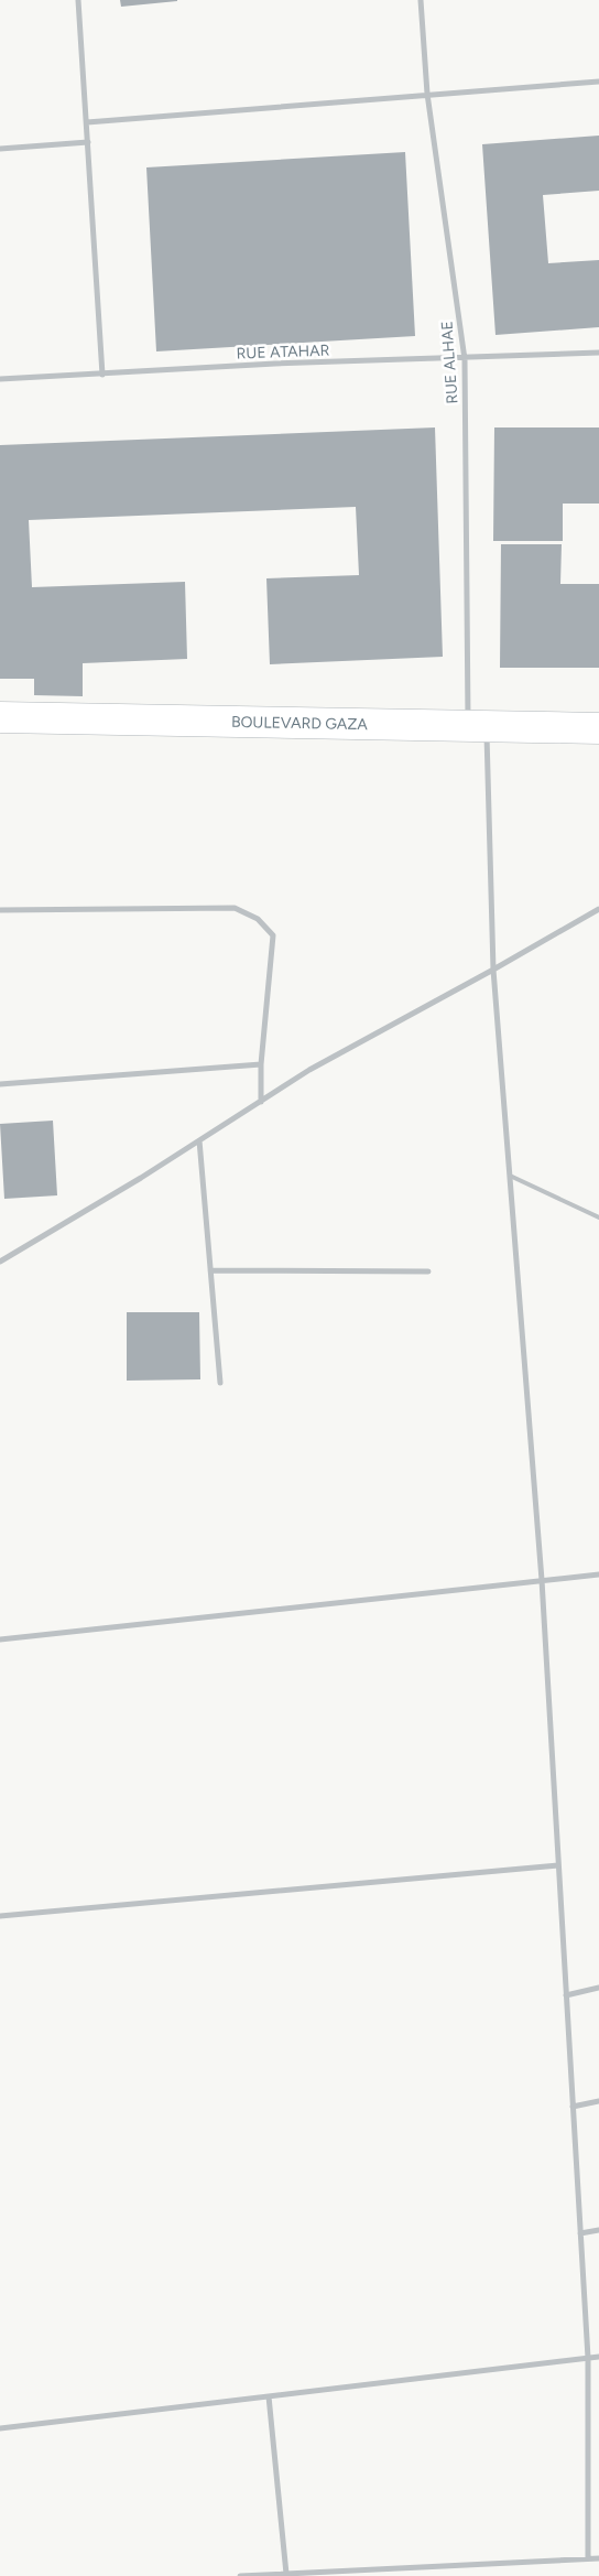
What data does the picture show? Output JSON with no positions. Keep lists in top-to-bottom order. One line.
{"streets":{"main road":["BOULEVARD GAZA"],"street":["RUE ATAHAR","RUE ALHAE"]},"crossings":[["RUE ATAHAR","RUE ALHAE"],["RUE ALHAE","BOULEVARD GAZA"]]}
